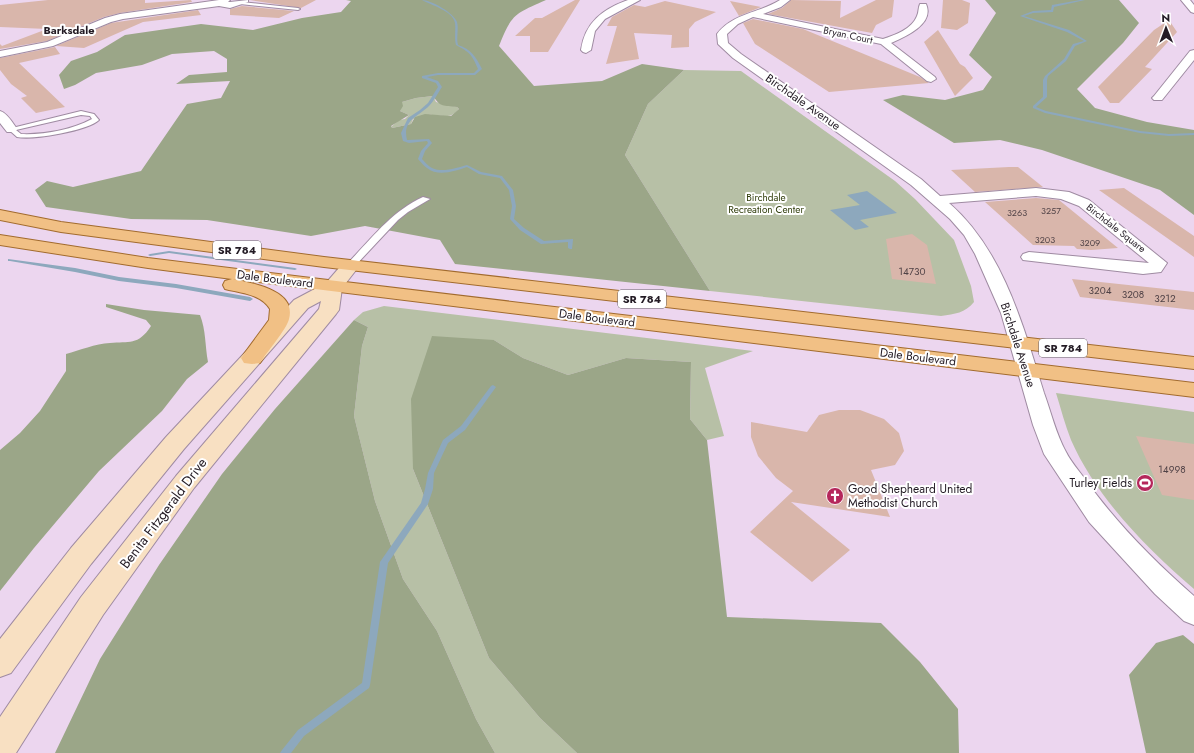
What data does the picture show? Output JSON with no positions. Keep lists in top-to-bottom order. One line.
{"streets":{"main road":["SR 784","Dale Boulevard","Benita Fitzgerald Drive"],"street":["Bryan Court","Birchdale Avenue","Birchdale Square"]},"crossings":[["Bryan Court","Birchdale Avenue"],["Birchdale Avenue","Birchdale Square"],["Birchdale Avenue","Dale Boulevard"],["Dale Boulevard","Benita Fitzgerald Drive"]],"districts":["Barksdale"],"parks":["Birchdale Recreation Center"],"places":{"sports":["Turley Fields"],"church":["Good Shepheard United Methodist Church"]},"house_numbers":["3257","3263","3203","3209","14730","3204","3208","3212","14998"],"north":"top"}
